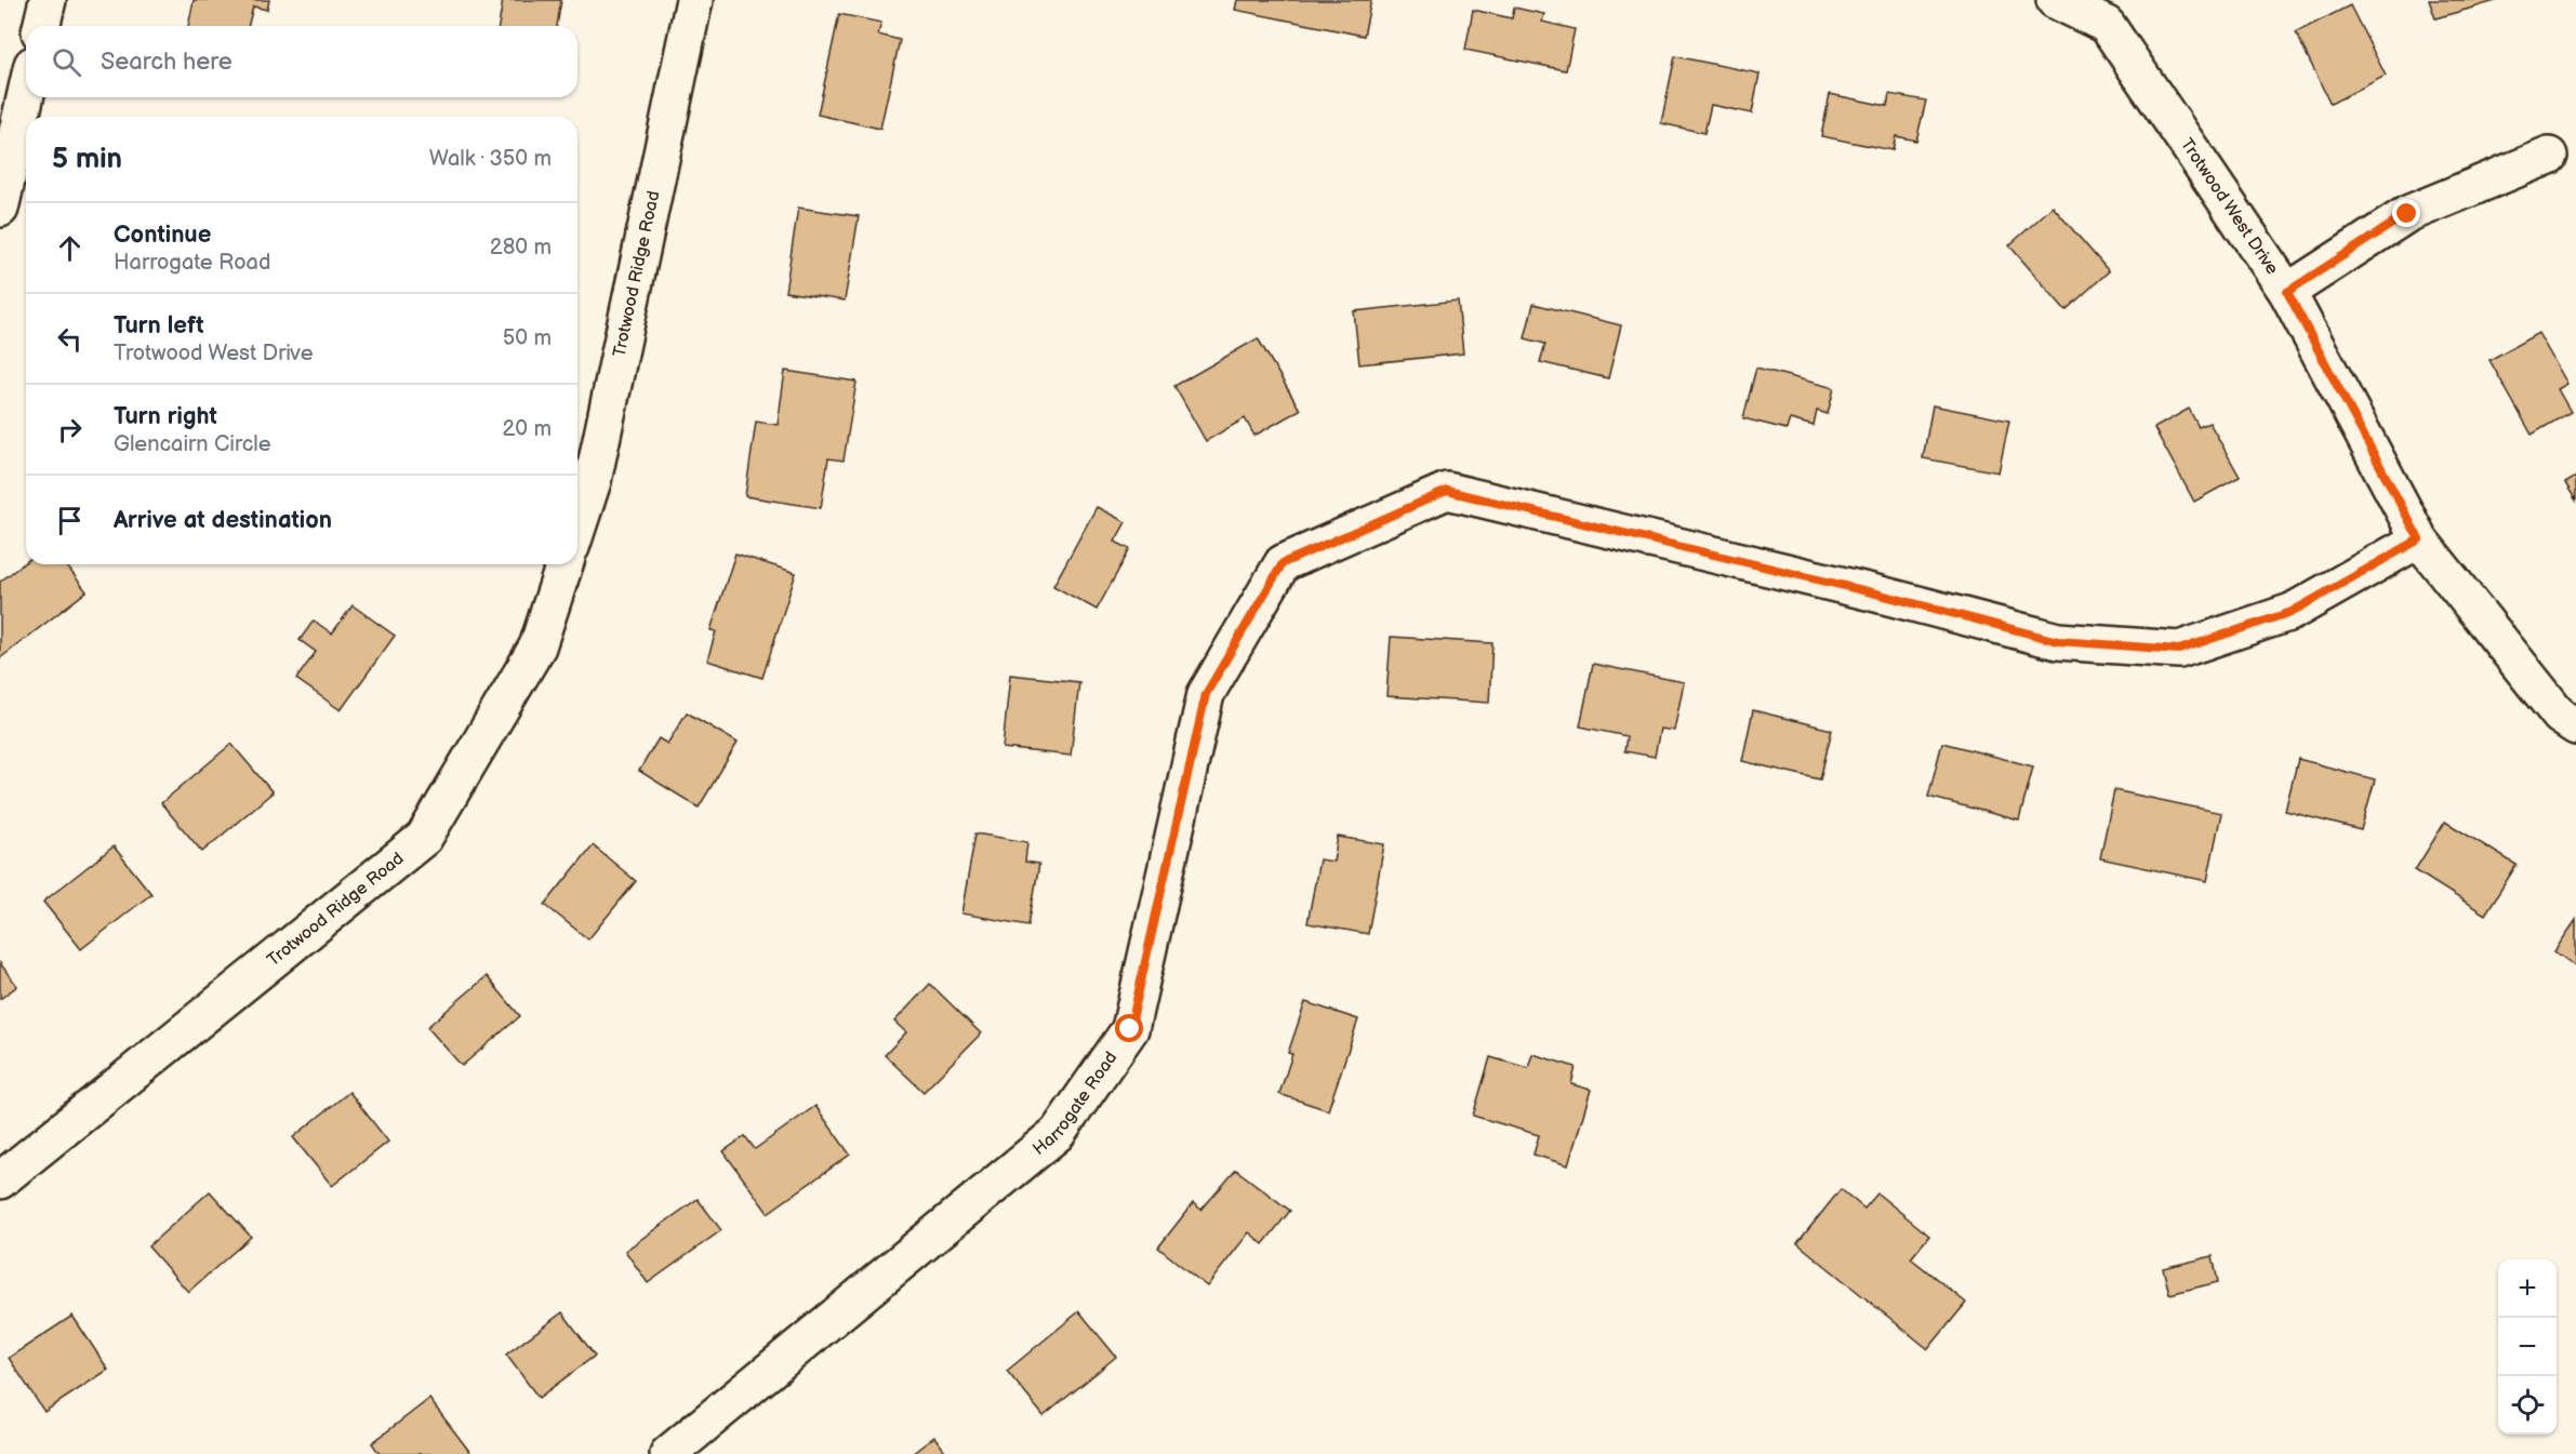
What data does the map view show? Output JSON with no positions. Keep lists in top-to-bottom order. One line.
{"streets":{"street":["Trotwood West Drive","Trotwood Ridge Road","Harrogate Road"]},"crossings":[["Trotwood West Drive","Harrogate Road"]],"page":{"search":"Search here","heading":["5 min","Walk · 350 m"],"list":[["Continue","Harrogate Road","280 m"],["Turn left","Trotwood West Drive","50 m"],["Turn right","Glencairn Circle","20 m"],"Arrive at destination"],"map_buttons":["+","−"]}}
